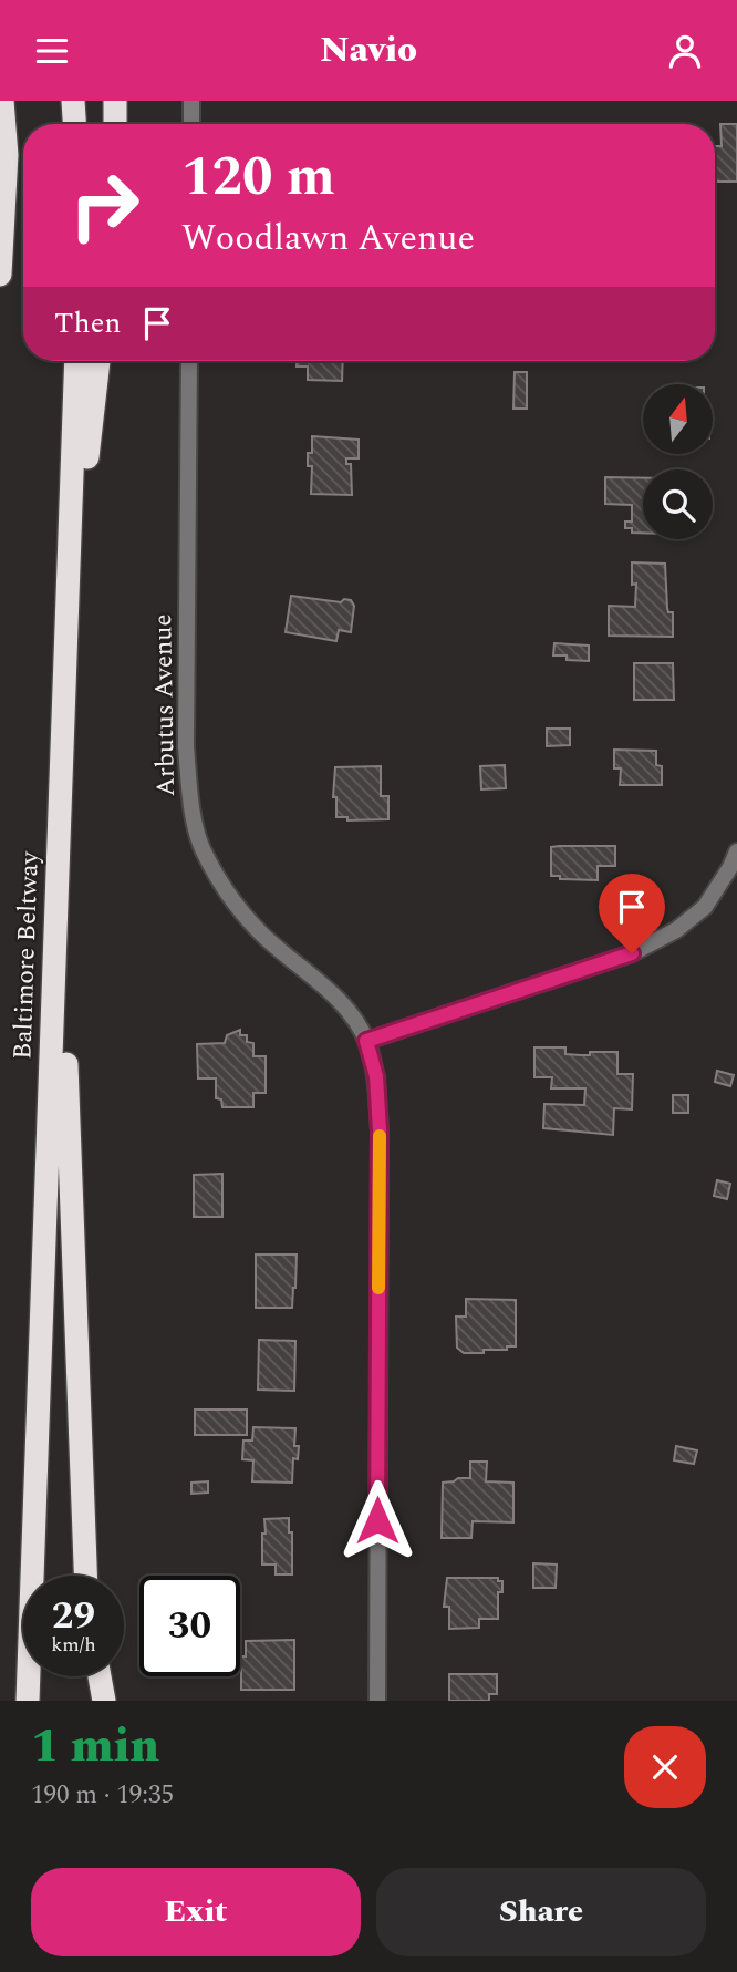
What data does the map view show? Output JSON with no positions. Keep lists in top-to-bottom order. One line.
{"streets":{"highway":["Baltimore Beltway"],"street":["Arbutus Avenue"]},"north":"top","page":{"header":"Navio","turn":["120 m","Woodlawn Avenue"],"then":"Then","speed":"29 km/h","limit":"30","heading":["1 min","190 m · 19:35"],"buttons":["Exit","Share"]}}
